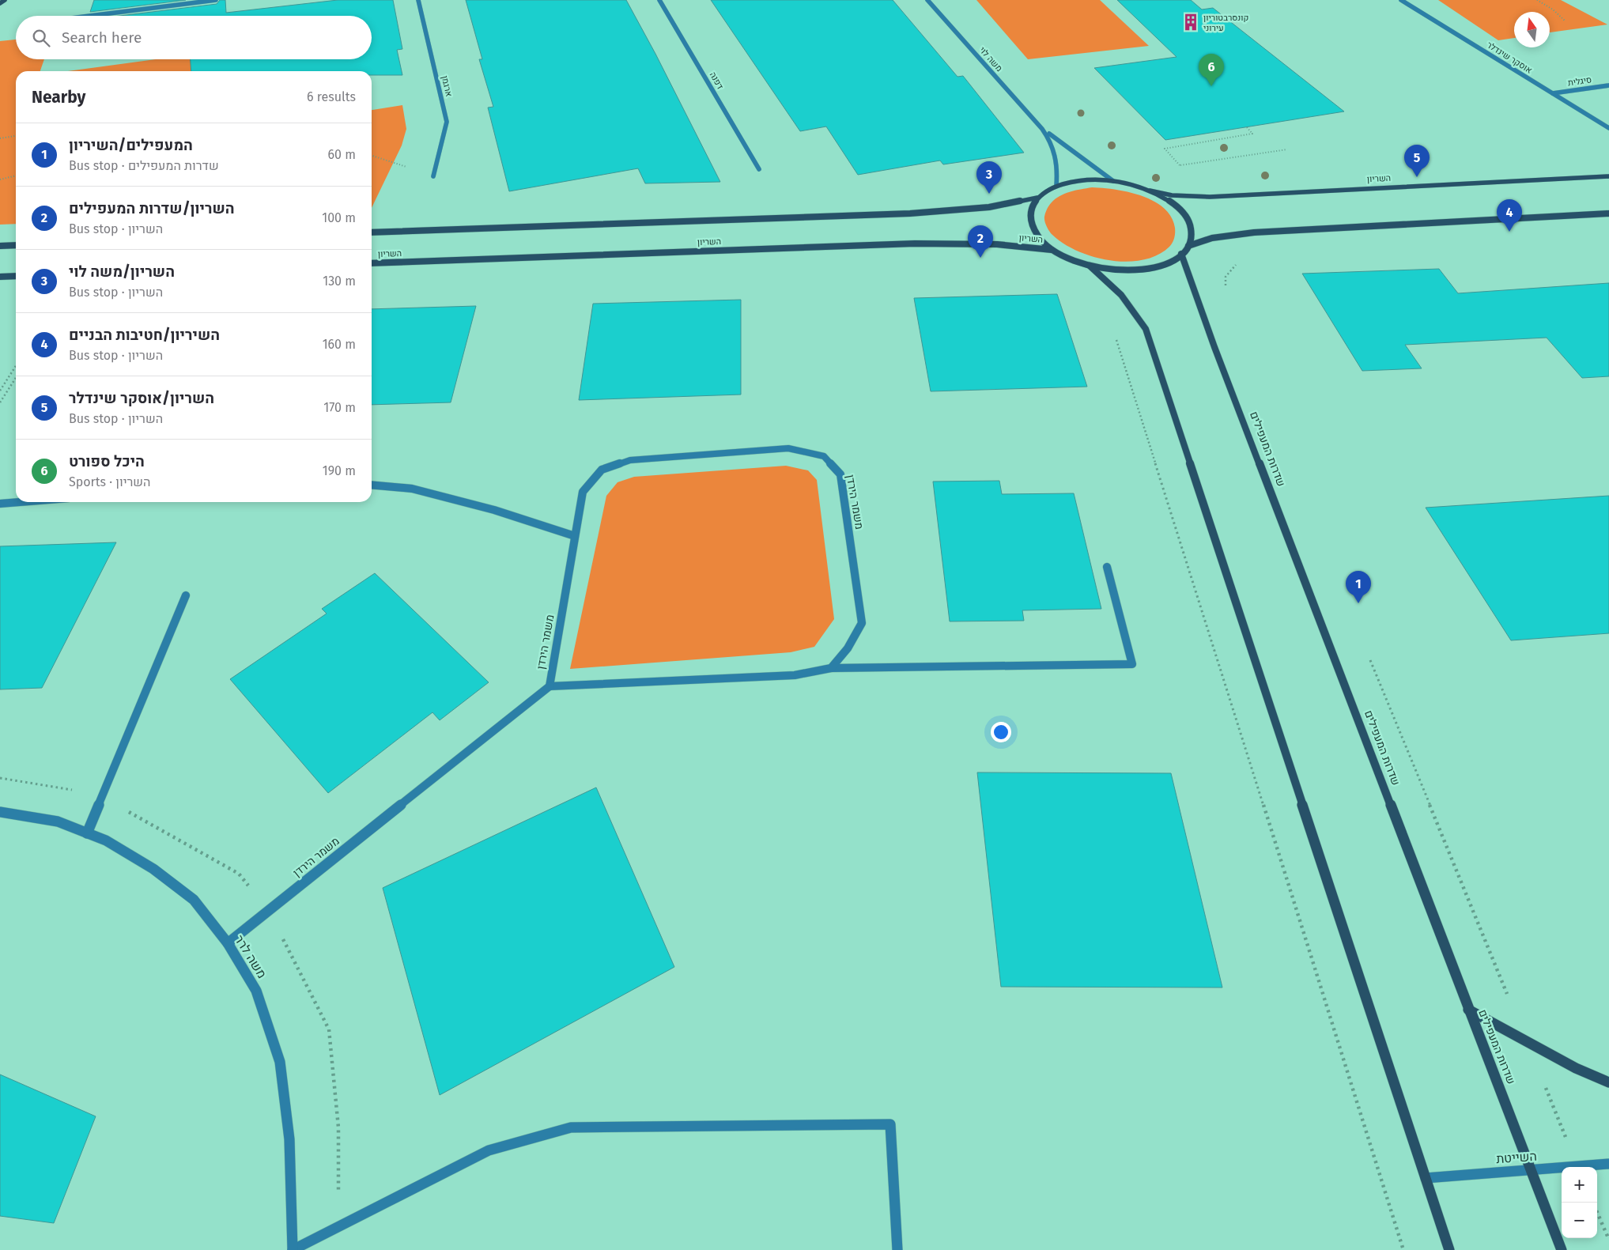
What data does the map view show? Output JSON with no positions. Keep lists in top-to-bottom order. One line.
{"streets":{"street":["אוסקר שינדלר","משה לוי","דפנה","סיגלית","ארגמן","השריון","שדרות המעפילים","משמר הירדן","משה לרר","השייטת"]},"crossings":[["אוסקר שינדלר","סיגלית"],["משה לוי","השריון"],["משה לוי","שדרות המעפילים"],["השריון","שדרות המעפילים"],["שדרות המעפילים","השייטת"],["משמר הירדן","משה לרר"]],"places":{"building":["קונסרבטוריון עירוני"]},"north":"top","page":{"search":"Search here","pins":["6","5","3","4","2","1"],"heading":["Nearby","6 results"],"list":[{"mark":"1","name":"המעפילים/השיריון","note":"Bus stop · שדרות המעפילים","value":"60 m"},{"mark":"2","name":"השריון/שדרות המעפילים","note":"Bus stop · השריון","value":"100 m"},{"mark":"3","name":"השריון/משה לוי","note":"Bus stop · השריון","value":"130 m"},{"mark":"4","name":"השיריון/חטיבות הבניים","note":"Bus stop · השריון","value":"160 m"},{"mark":"5","name":"השריון/אוסקר שינדלר","note":"Bus stop · השריון","value":"170 m"},{"mark":"6","name":"היכל ספורט","note":"Sports · השריון","value":"190 m"}],"map_buttons":["+","−"]}}
